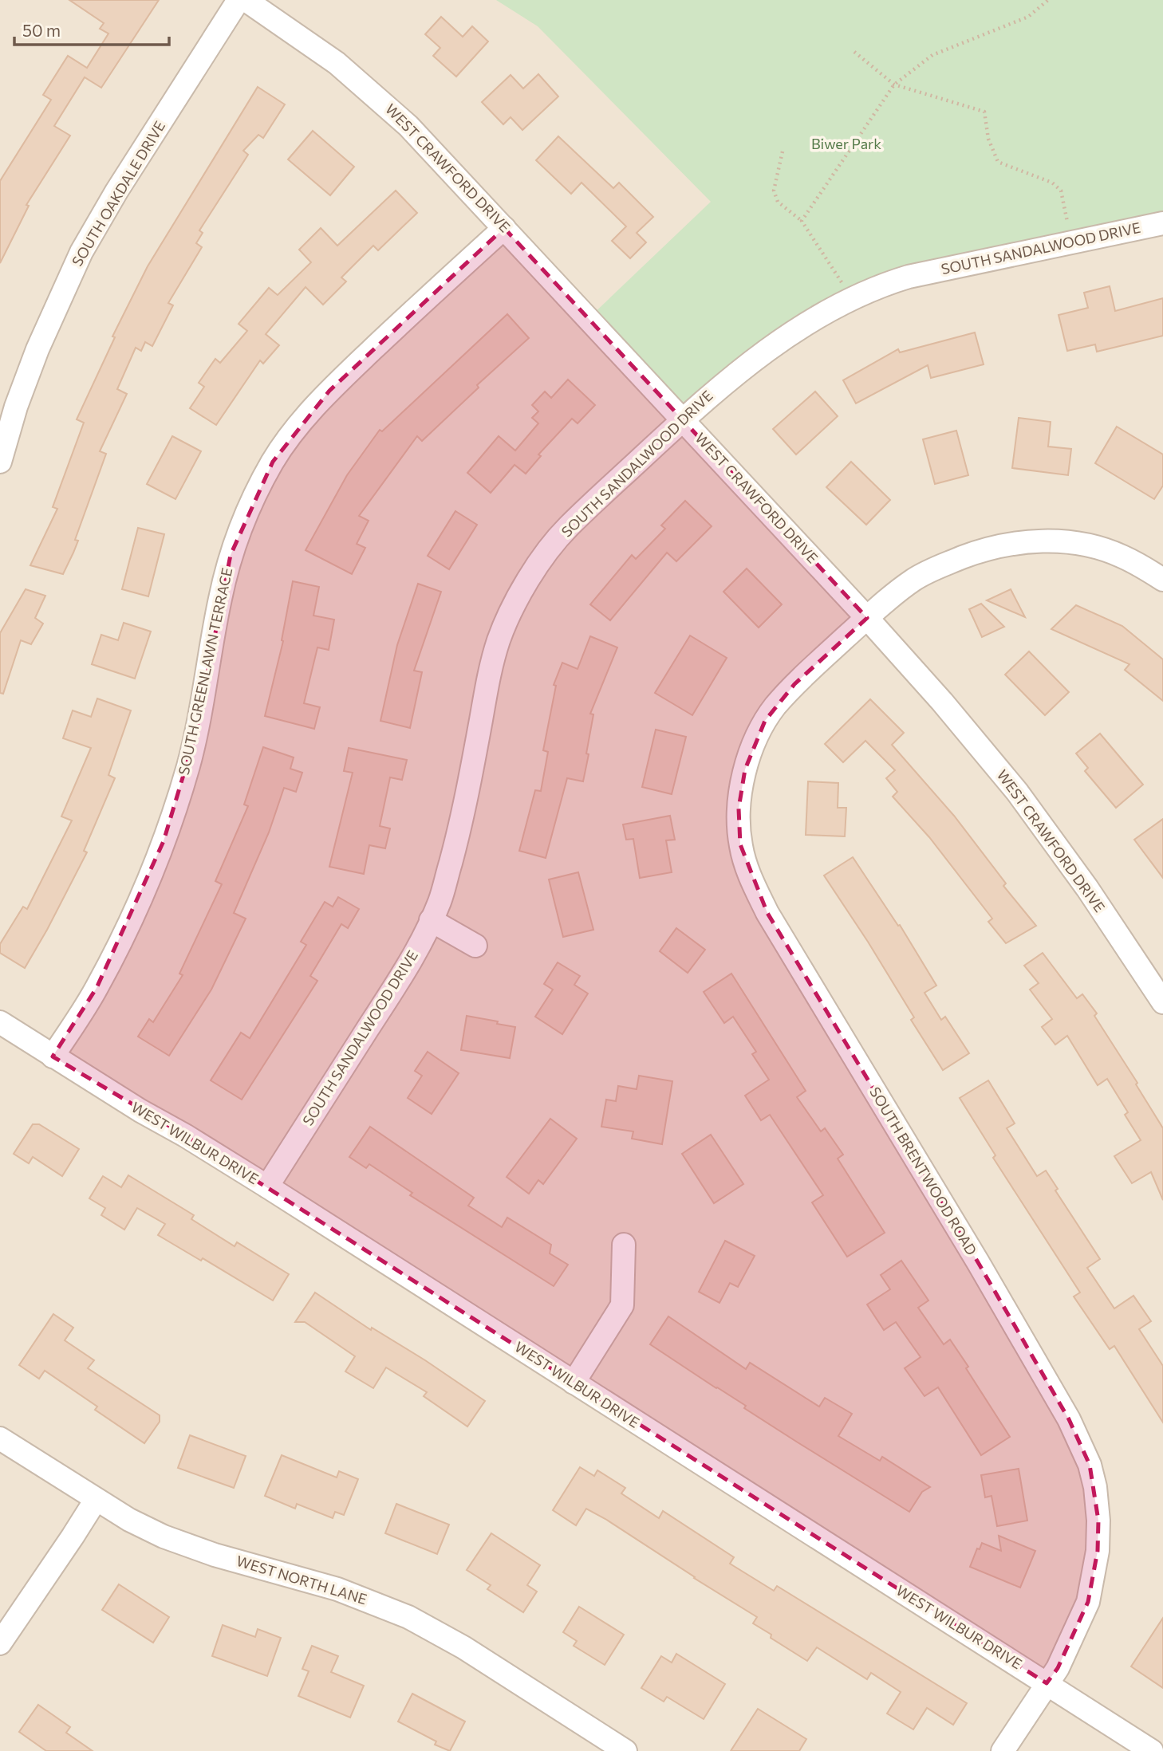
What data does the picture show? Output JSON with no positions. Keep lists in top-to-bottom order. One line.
{"streets":{"street":["WEST CRAWFORD DRIVE","SOUTH OAKDALE DRIVE","SOUTH SANDALWOOD DRIVE","SOUTH GREENLAWN TERRACE","WEST WILBUR DRIVE","SOUTH BRENTWOOD ROAD","WEST NORTH LANE"]},"crossings":[["WEST CRAWFORD DRIVE","SOUTH SANDALWOOD DRIVE"],["WEST CRAWFORD DRIVE","SOUTH GREENLAWN TERRACE"],["WEST CRAWFORD DRIVE","SOUTH BRENTWOOD ROAD"],["SOUTH SANDALWOOD DRIVE","WEST WILBUR DRIVE"],["SOUTH GREENLAWN TERRACE","WEST WILBUR DRIVE"],["WEST WILBUR DRIVE","SOUTH BRENTWOOD ROAD"]],"parks":["Biwer Park"],"scale_bar":"50 m"}
